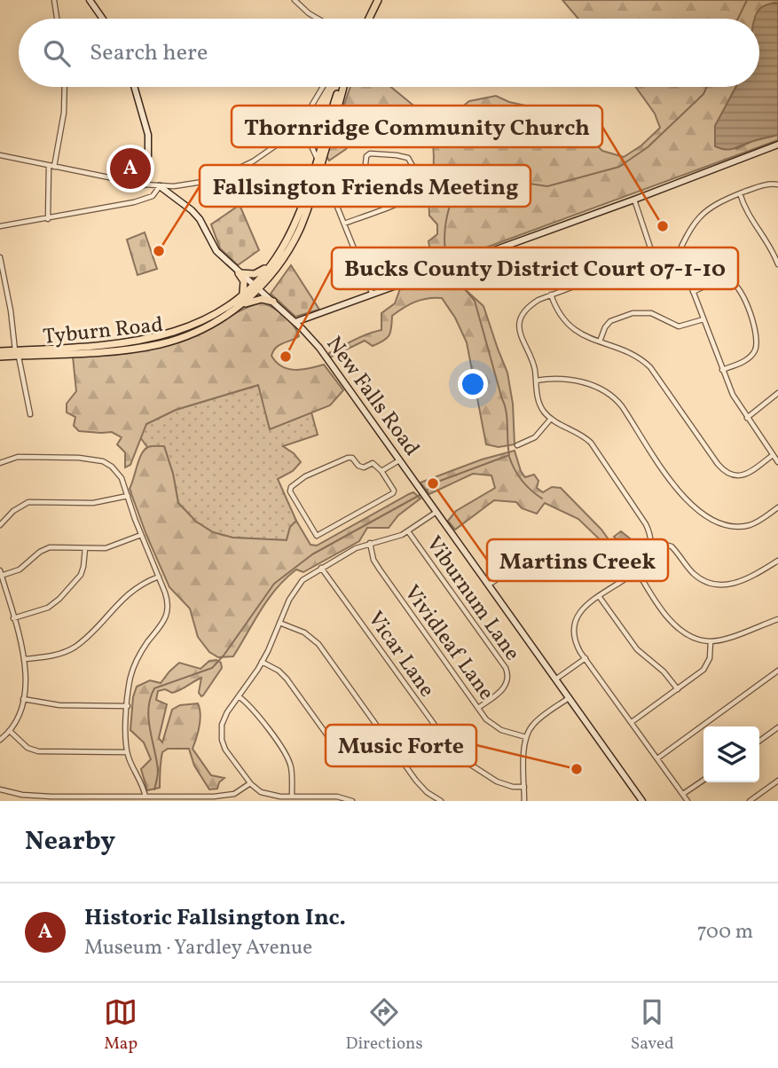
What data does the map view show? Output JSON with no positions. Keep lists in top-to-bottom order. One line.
{"streets":{"main road":["Tyburn Road"],"street":["New Falls Road","Viburnum Lane","Vividleaf Lane","Vicar Lane"]},"crossings":[["Tyburn Road","New Falls Road"],["Viburnum Lane","Vividleaf Lane"]],"places":["Thornridge Community Church","Fallsington Friends Meeting","Bucks County District Court 07-1-10","Martins Creek","Music Forte"],"page":{"search":"Search here","pins":"A","heading":"Nearby","list":[{"mark":"A","name":"Historic Fallsington Inc.","note":"Museum · Yardley Avenue","value":"700 m"}],"nav":["Map","Directions","Saved"]}}
